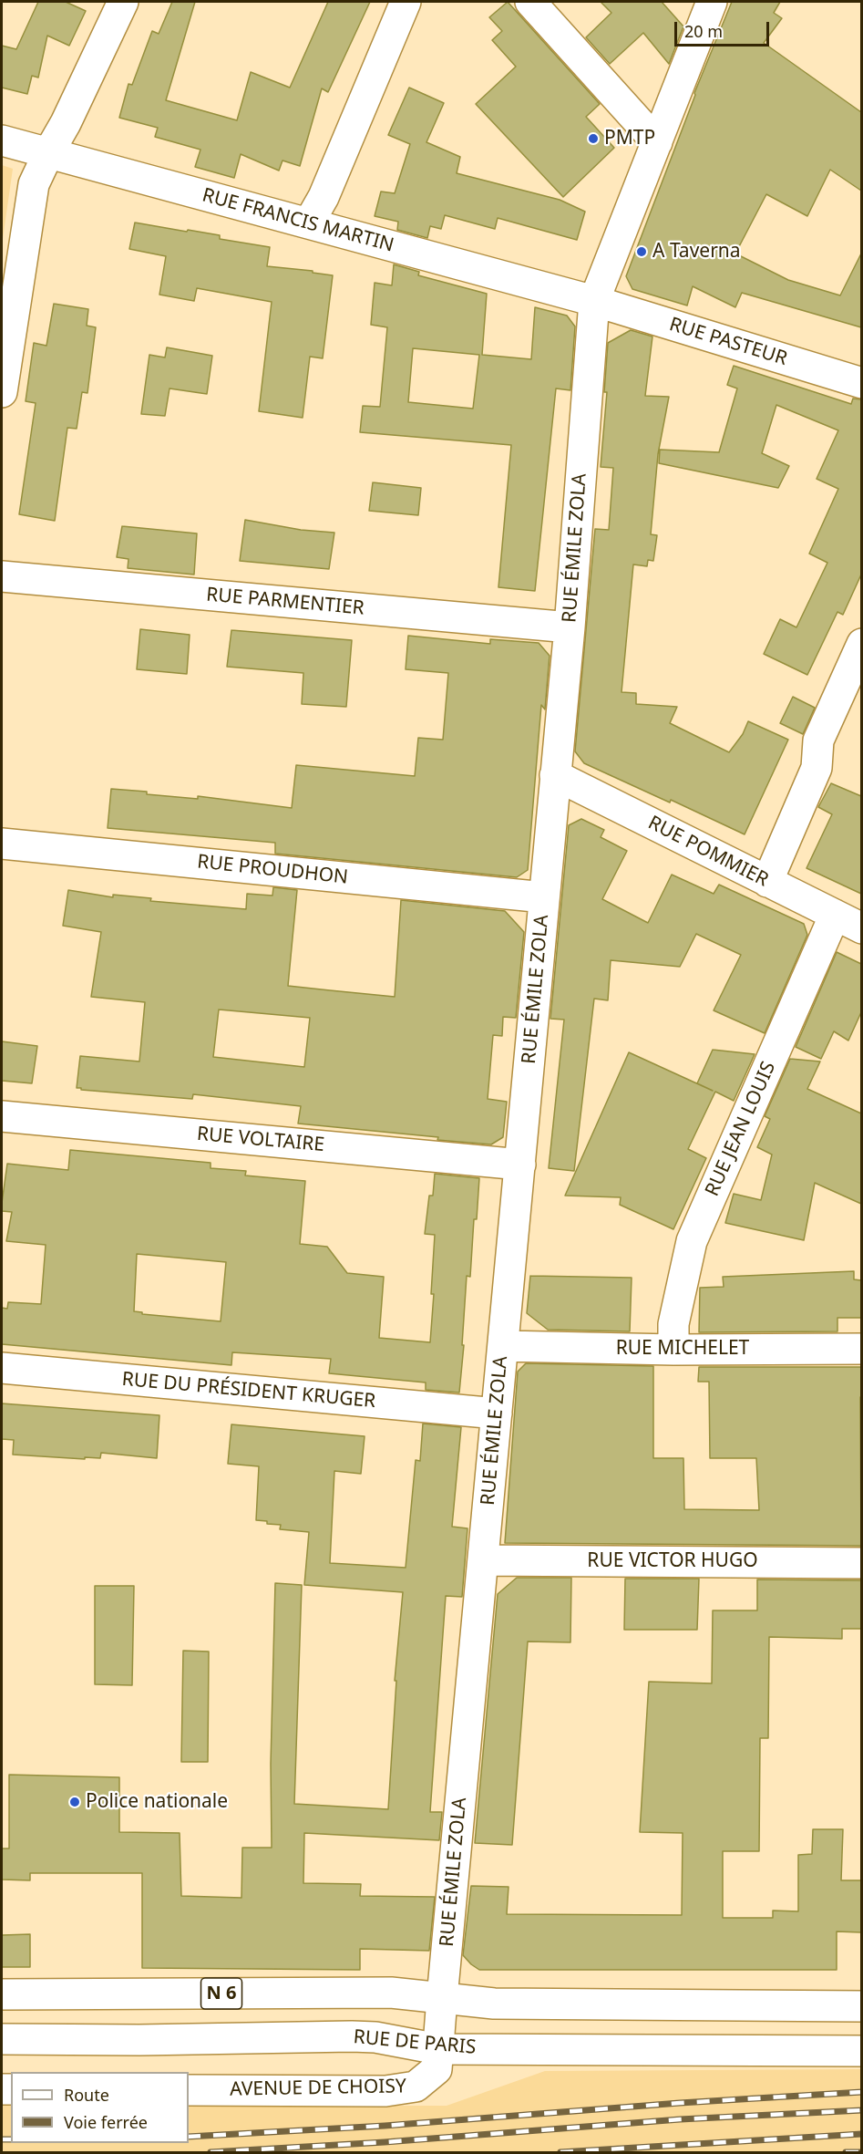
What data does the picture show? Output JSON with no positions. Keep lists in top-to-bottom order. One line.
{"streets":{"street":["RUE FRANCIS MARTIN","RUE PASTEUR","RUE ÉMILE ZOLA","RUE PARMENTIER","RUE POMMIER","RUE PROUDHON","RUE JEAN LOUIS","RUE VOLTAIRE","RUE MICHELET","RUE DU PRÉSIDENT KRUGER","RUE VICTOR HUGO","N 6","RUE DE PARIS","AVENUE DE CHOISY"]},"crossings":[["RUE FRANCIS MARTIN","RUE PASTEUR"],["RUE FRANCIS MARTIN","RUE ÉMILE ZOLA"],["RUE PASTEUR","RUE ÉMILE ZOLA"],["RUE ÉMILE ZOLA","RUE PARMENTIER"],["RUE ÉMILE ZOLA","RUE POMMIER"],["RUE ÉMILE ZOLA","RUE PROUDHON"],["RUE ÉMILE ZOLA","RUE VOLTAIRE"],["RUE ÉMILE ZOLA","RUE MICHELET"],["RUE ÉMILE ZOLA","RUE DU PRÉSIDENT KRUGER"],["RUE ÉMILE ZOLA","RUE VICTOR HUGO"],["RUE ÉMILE ZOLA","N 6"],["RUE ÉMILE ZOLA","AVENUE DE CHOISY"],["RUE POMMIER","RUE JEAN LOUIS"],["RUE JEAN LOUIS","RUE MICHELET"],["N 6","AVENUE DE CHOISY"],["RUE DE PARIS","AVENUE DE CHOISY"]],"places":["PMTP","A Taverna","Police nationale"],"legend":["Route","Voie ferrée"],"scale_bar":"20 m"}
